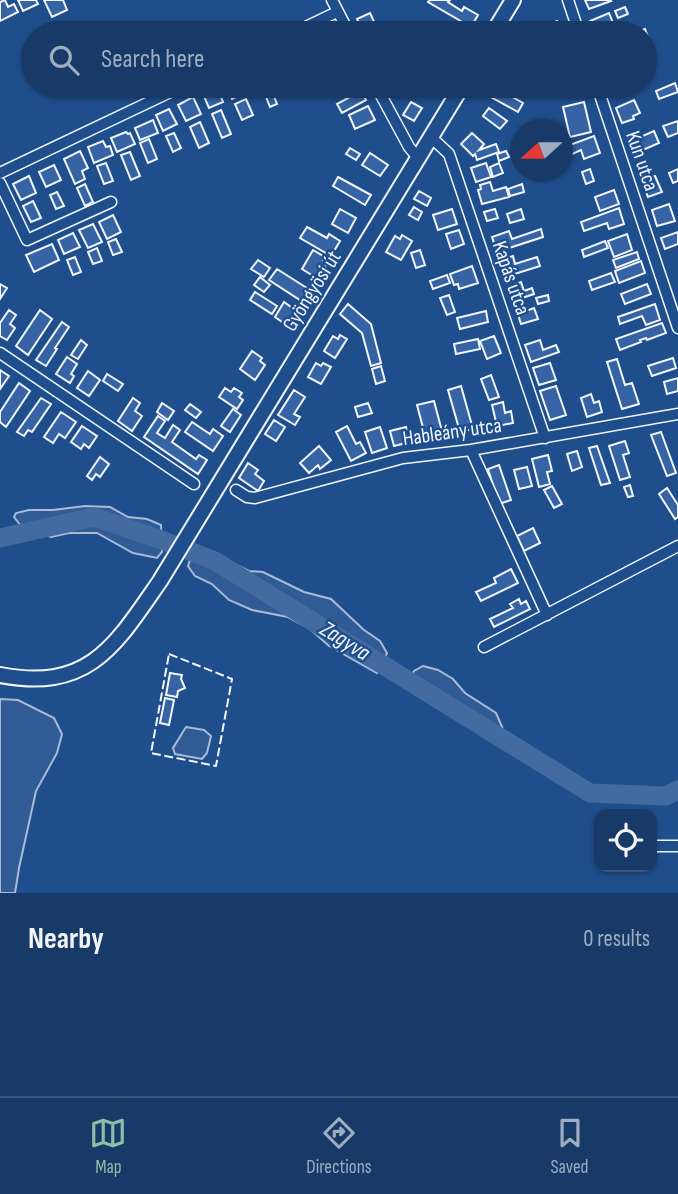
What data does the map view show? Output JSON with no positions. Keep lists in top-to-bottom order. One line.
{"streets":{"street":["Kun utca","Kapás utca","Gyöngyösi út","Hableány utca"]},"crossings":[["Kapás utca","Gyöngyösi út"],["Kapás utca","Hableány utca"]],"water":["Zagyva"],"north":"left","page":{"search":"Search here","heading":["Nearby","0 results"],"nav":["Map","Directions","Saved"]}}
